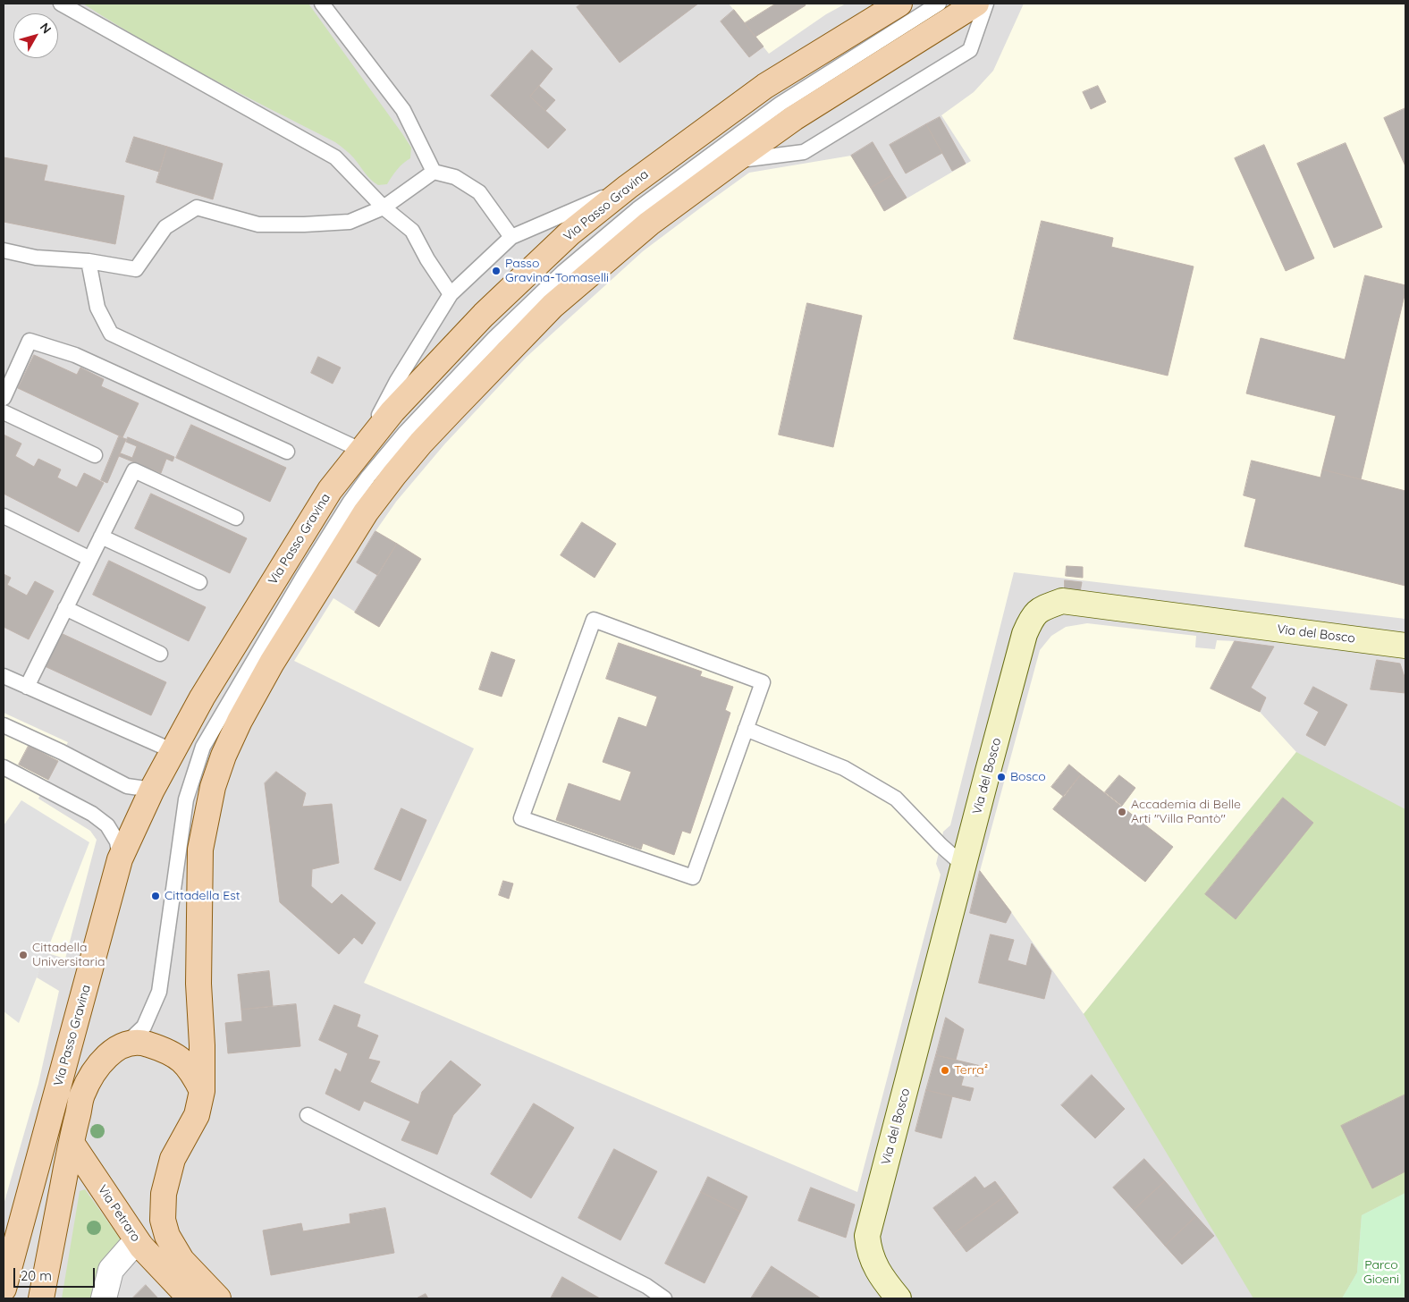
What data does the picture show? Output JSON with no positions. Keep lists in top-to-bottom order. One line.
{"streets":{"main road":["Via Passo Gravina","Via del Bosco","Via Petraro"]},"parks":["Parco Gioeni"],"places":["Passo Gravina-Tomaselli","Bosco","Accademia di Belle Arti \"Villa Pantò\"","Cittadella Est","Cittadella Universitaria","Terra²"],"scale_bar":"20 m","north":"top right"}
